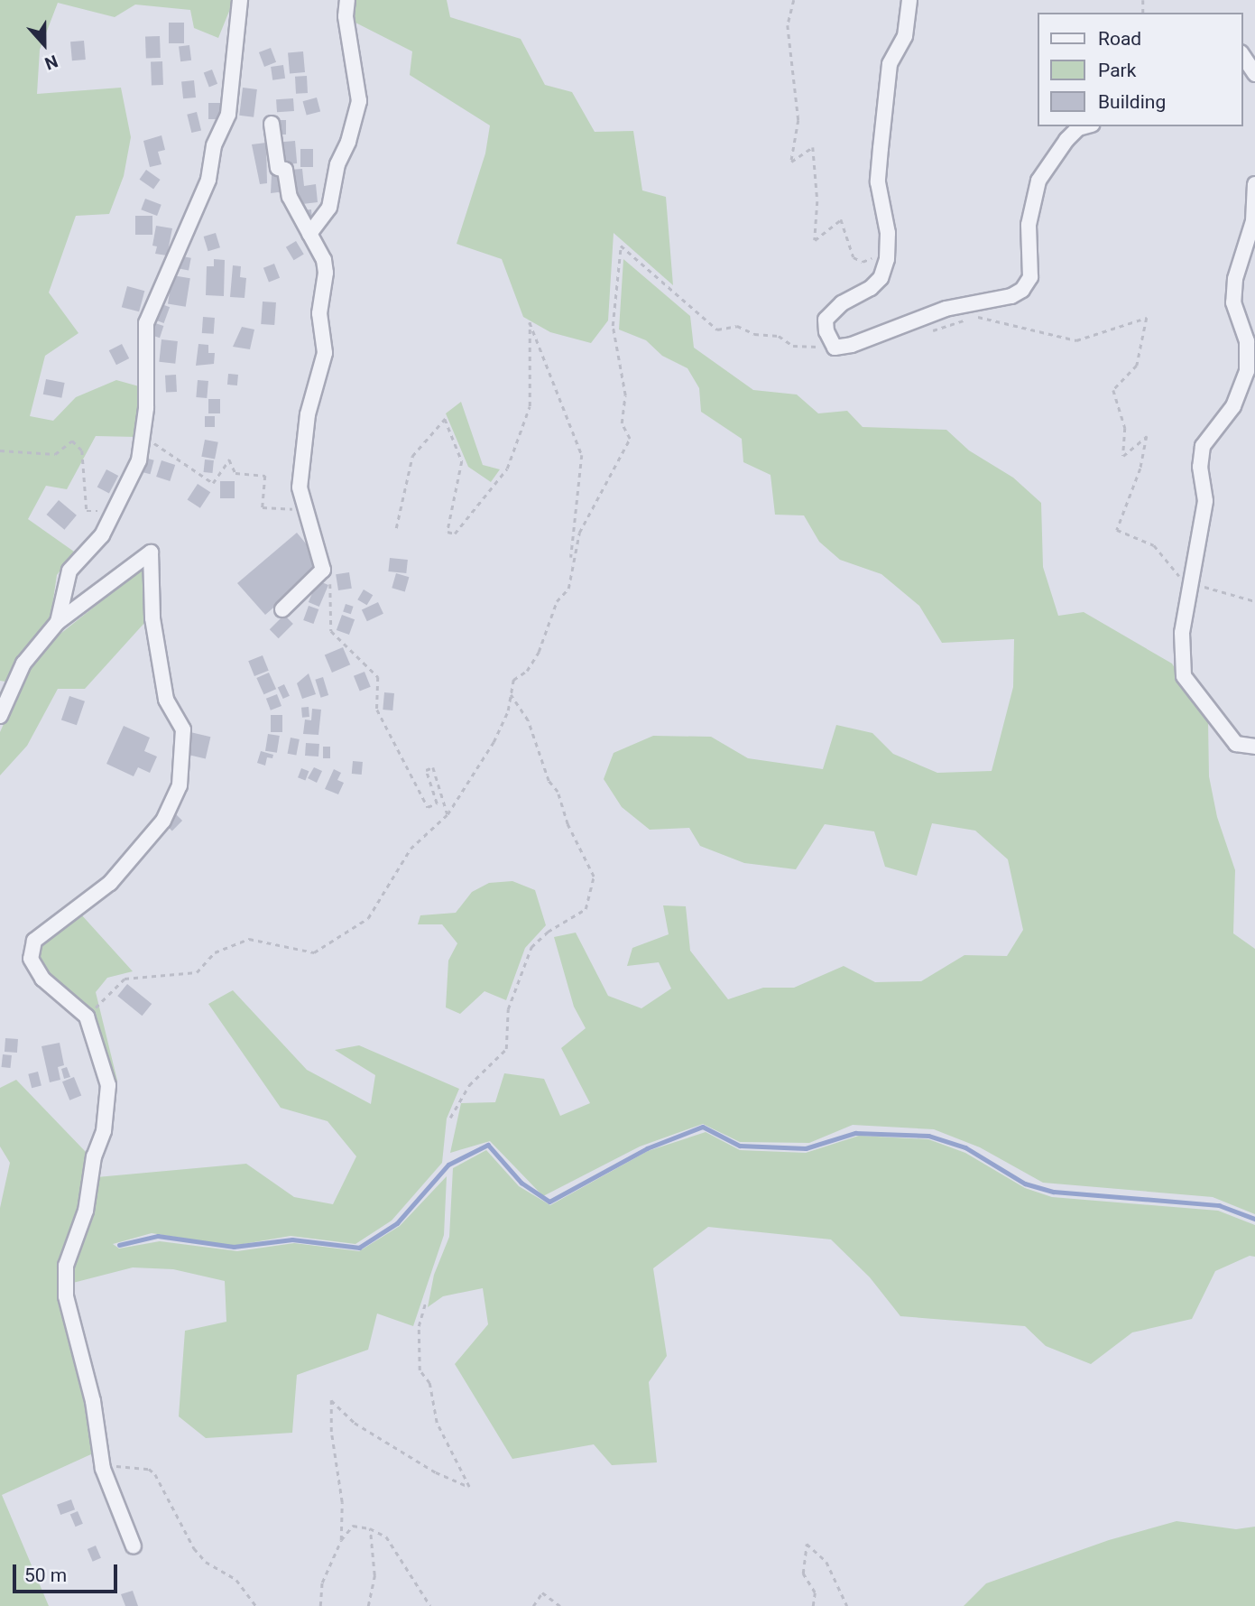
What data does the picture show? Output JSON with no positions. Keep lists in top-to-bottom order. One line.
{"legend":["Road","Park","Building"],"scale_bar":"50 m","north":"bottom"}
